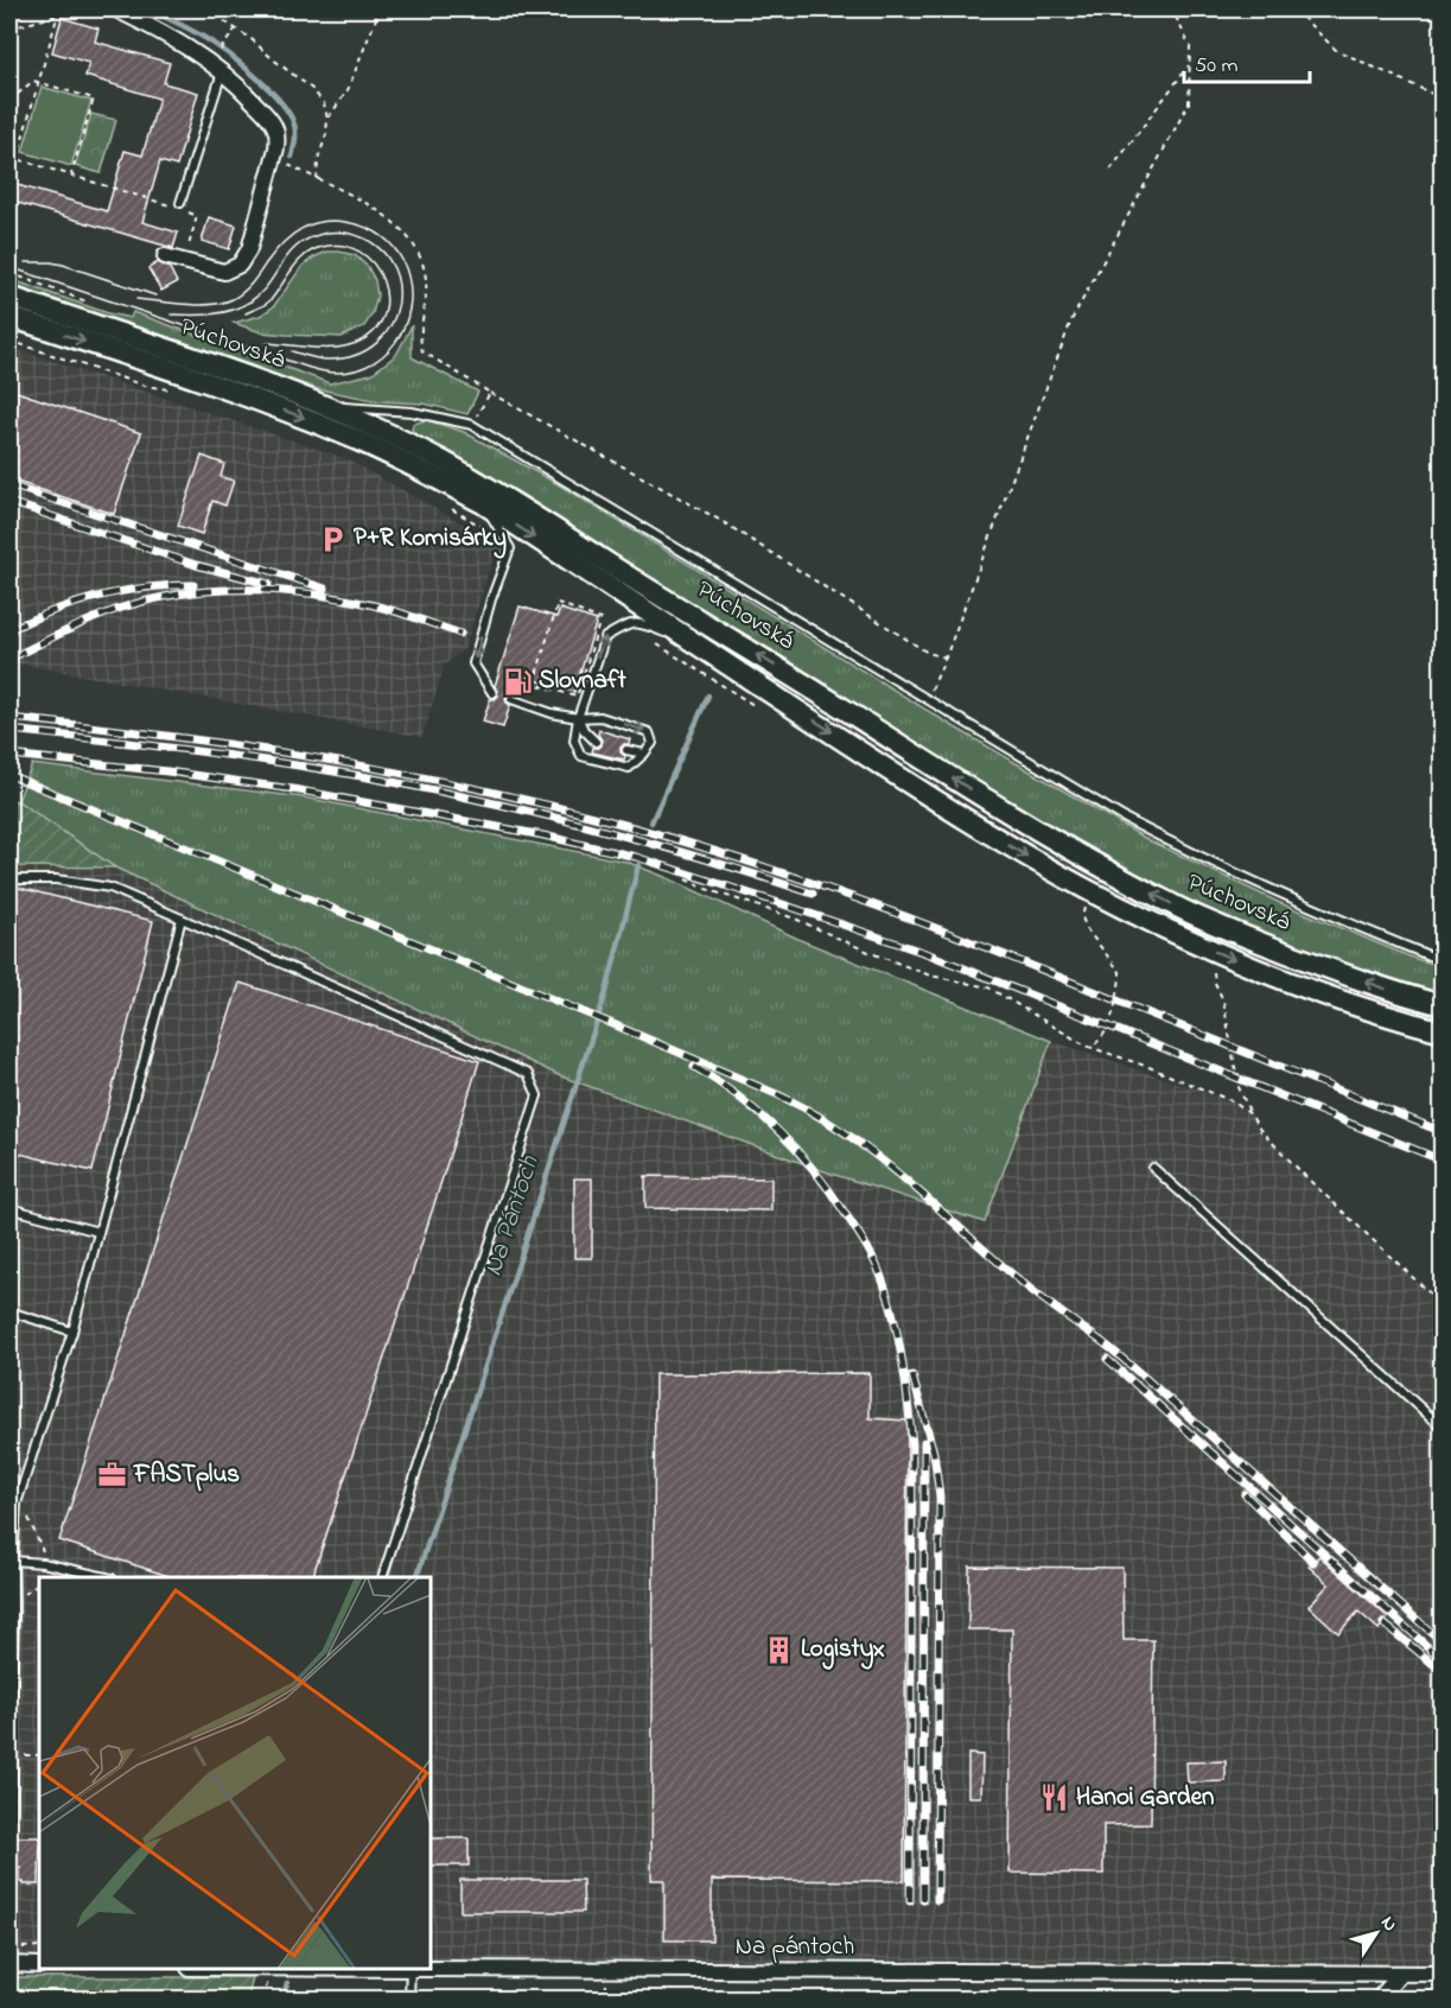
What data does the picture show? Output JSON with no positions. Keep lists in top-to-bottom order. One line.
{"streets":{"main road":["Púchovská"],"street":["Na pántoch"]},"water":["Na Pántoch"],"places":{"parking":["P+R Komisárky"],"fuel station":["Slovnaft"],"office":["FASTplus"],"building":["Logistyx"],"restaurant":["Hanoi Garden"]},"scale_bar":"50 m","north":"top right"}
